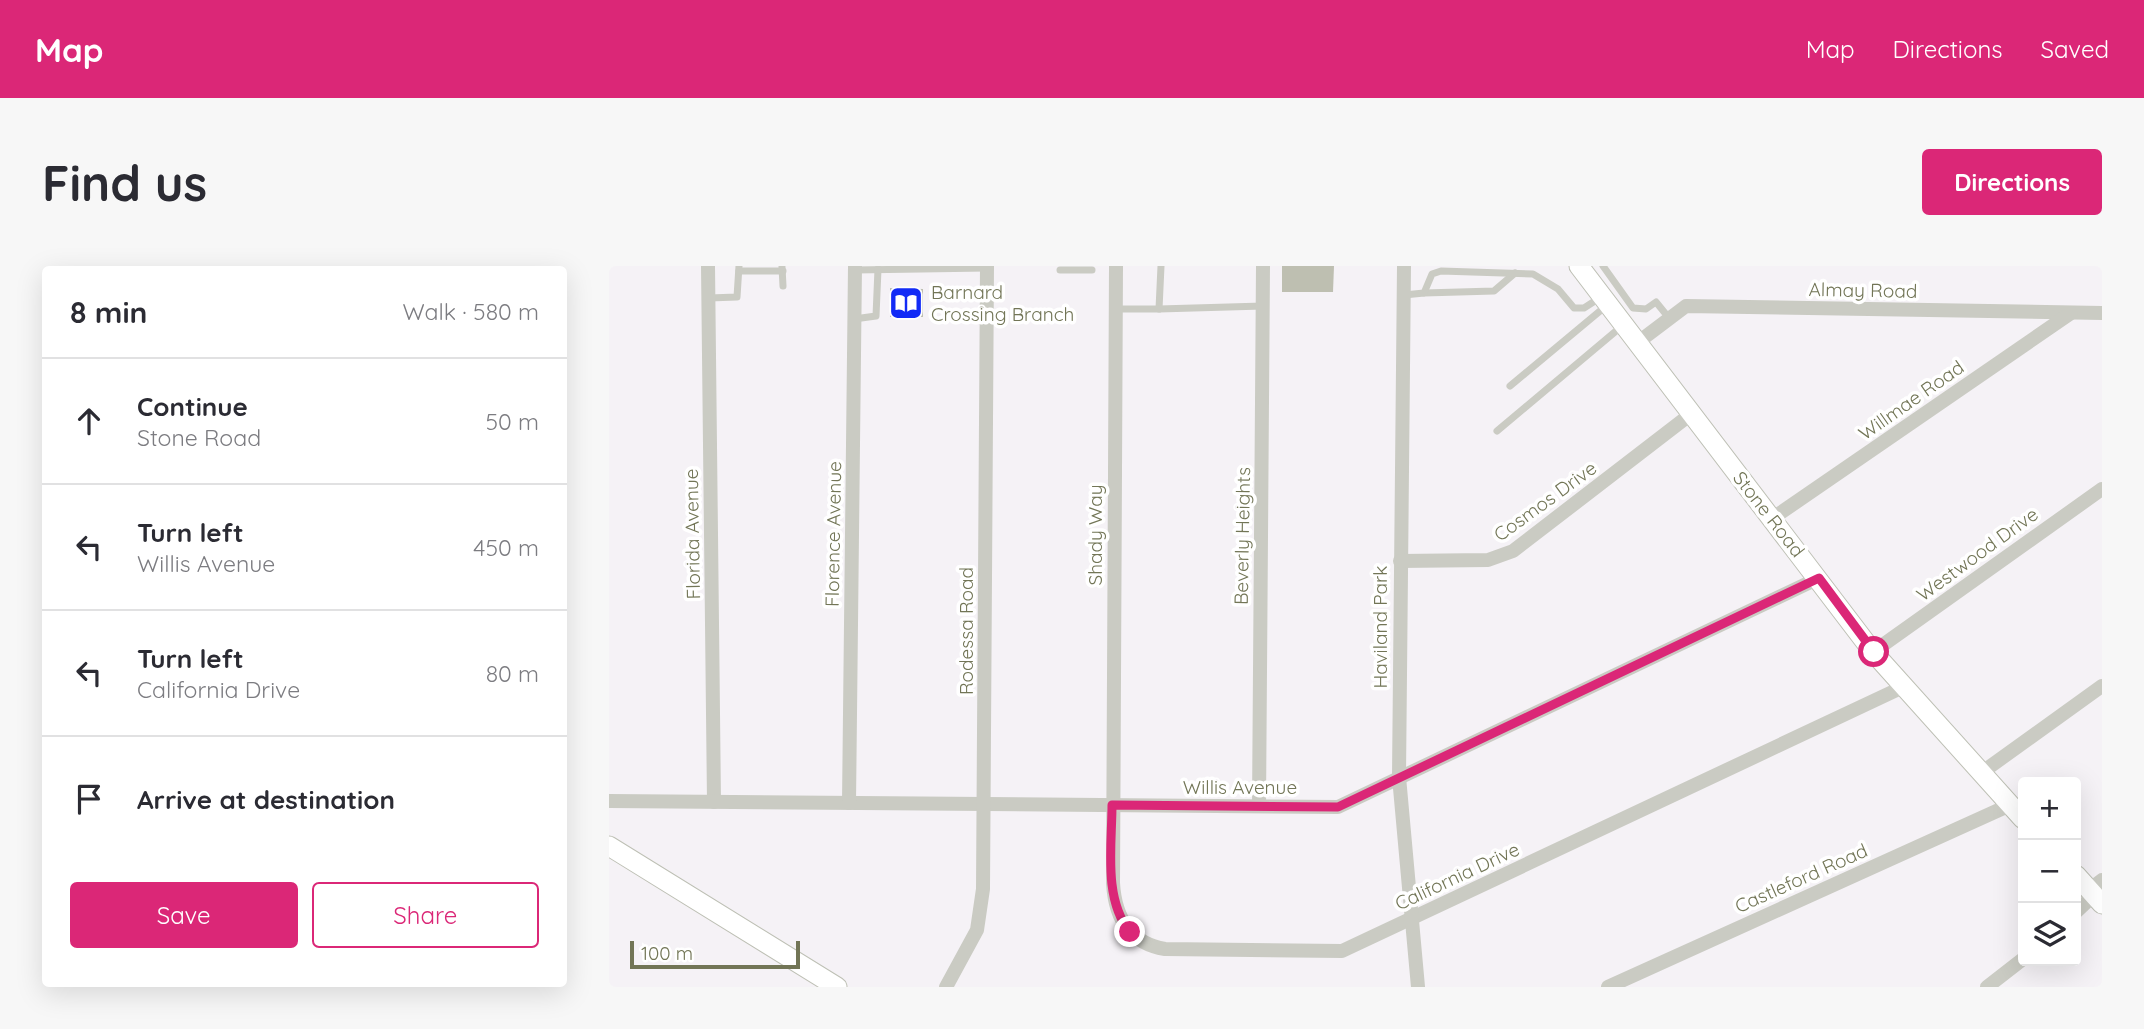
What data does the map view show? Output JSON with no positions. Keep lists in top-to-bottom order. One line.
{"streets":{"street":["Almay Road","Willmae Road","Cosmos Drive","Stone Road","Florida Avenue","Florence Avenue","Shady Way","Beverly Heights","Westwood Drive","Haviland Park","Rodessa Road","Willis Avenue","California Drive","Castleford Road"]},"crossings":[["Almay Road","Willmae Road"],["Almay Road","Stone Road"],["Willmae Road","Stone Road"],["Cosmos Drive","Stone Road"],["Cosmos Drive","Haviland Park"],["Stone Road","Westwood Drive"],["Stone Road","Willis Avenue"],["Stone Road","California Drive"],["Stone Road","Castleford Road"],["Florida Avenue","Willis Avenue"],["Florence Avenue","Willis Avenue"],["Shady Way","Willis Avenue"],["Shady Way","California Drive"],["Beverly Heights","Willis Avenue"],["Haviland Park","Willis Avenue"],["Haviland Park","California Drive"],["Rodessa Road","Willis Avenue"],["Willis Avenue","California Drive"]],"places":{"library":["Barnard Crossing Branch"]},"scale_bar":"100 m","page":{"header":"Map","nav":["Map","Directions","Saved"],"buttons":["Directions",["Save","Share"]],"title":"Find us","heading":["8 min","Walk · 580 m"],"list":[["Continue","Stone Road","50 m"],["Turn left","Willis Avenue","450 m"],["Turn left","California Drive","80 m"],"Arrive at destination"],"map_buttons":["+","−"],"scale":"100 m"}}
